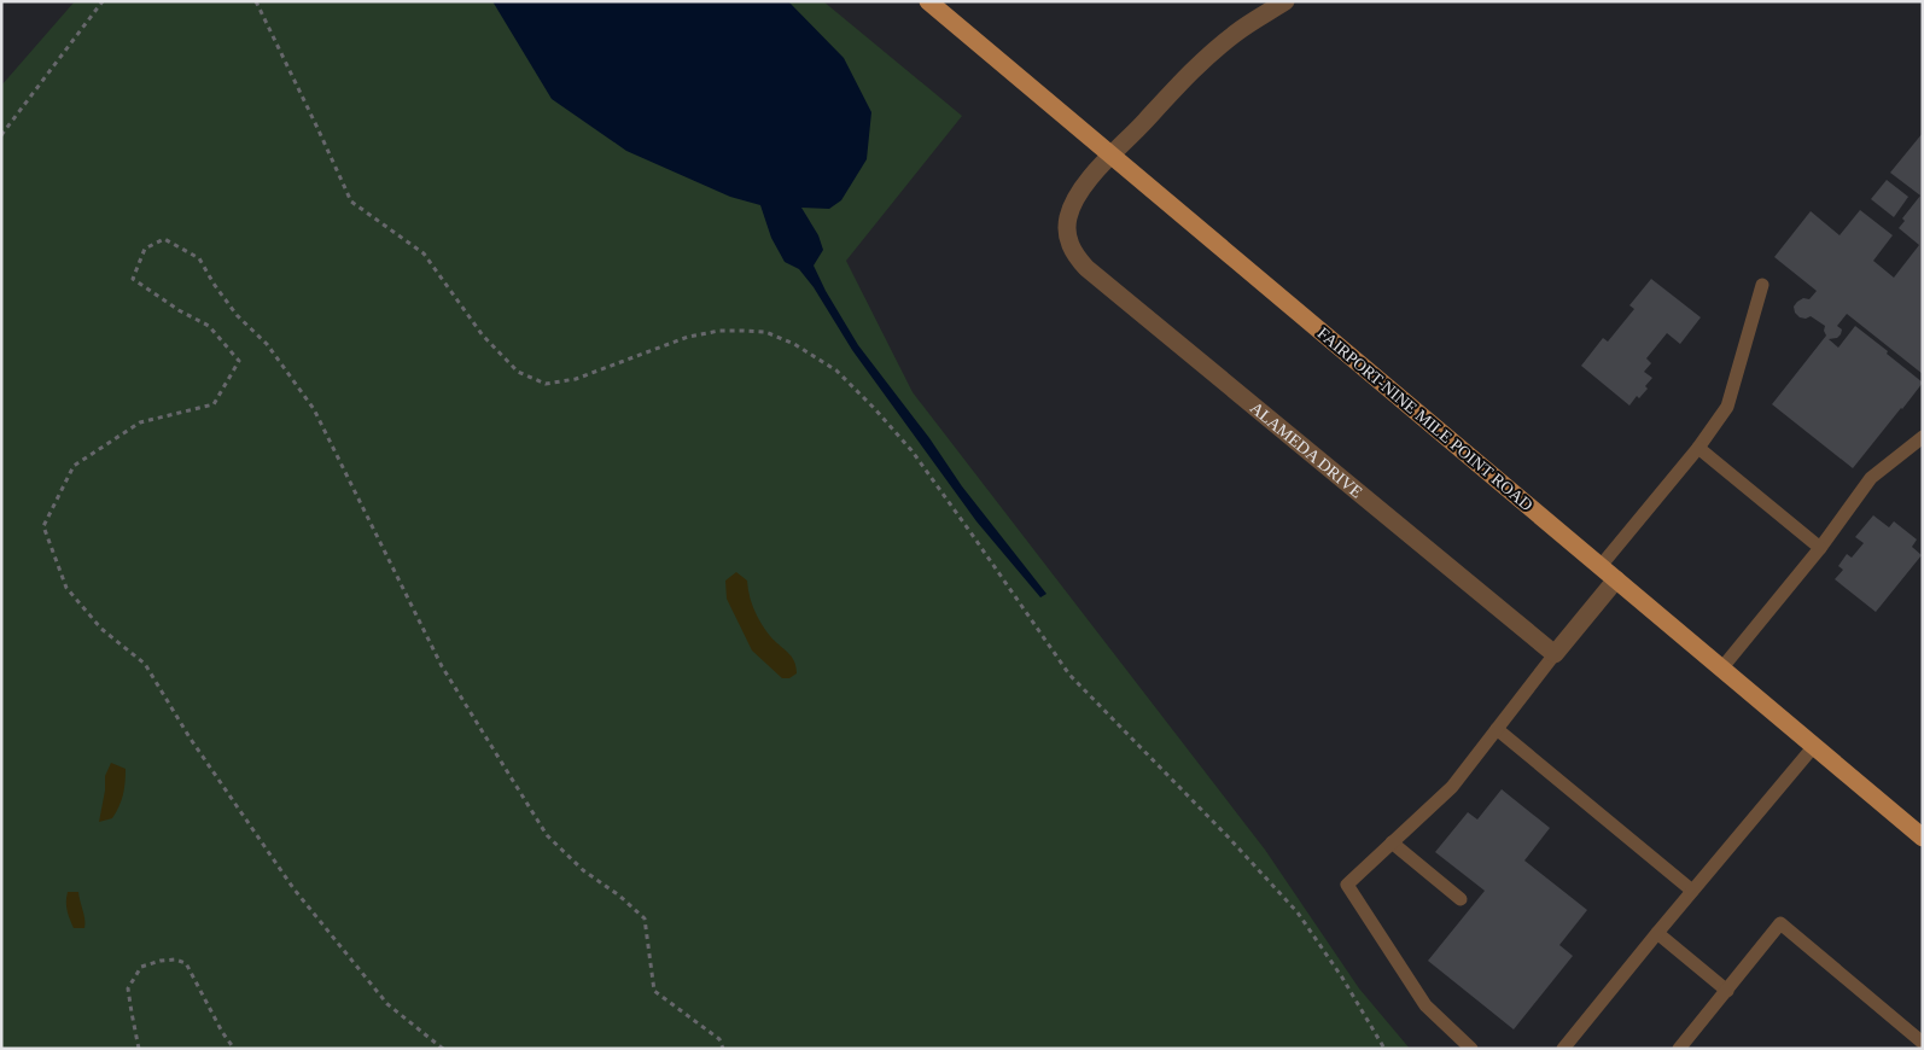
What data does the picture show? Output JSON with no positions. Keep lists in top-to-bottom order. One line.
{"streets":{"main road":["FAIRPORT-NINE MILE POINT ROAD"],"street":["ALAMEDA DRIVE"]},"crossings":[["FAIRPORT-NINE MILE POINT ROAD","ALAMEDA DRIVE"]]}
